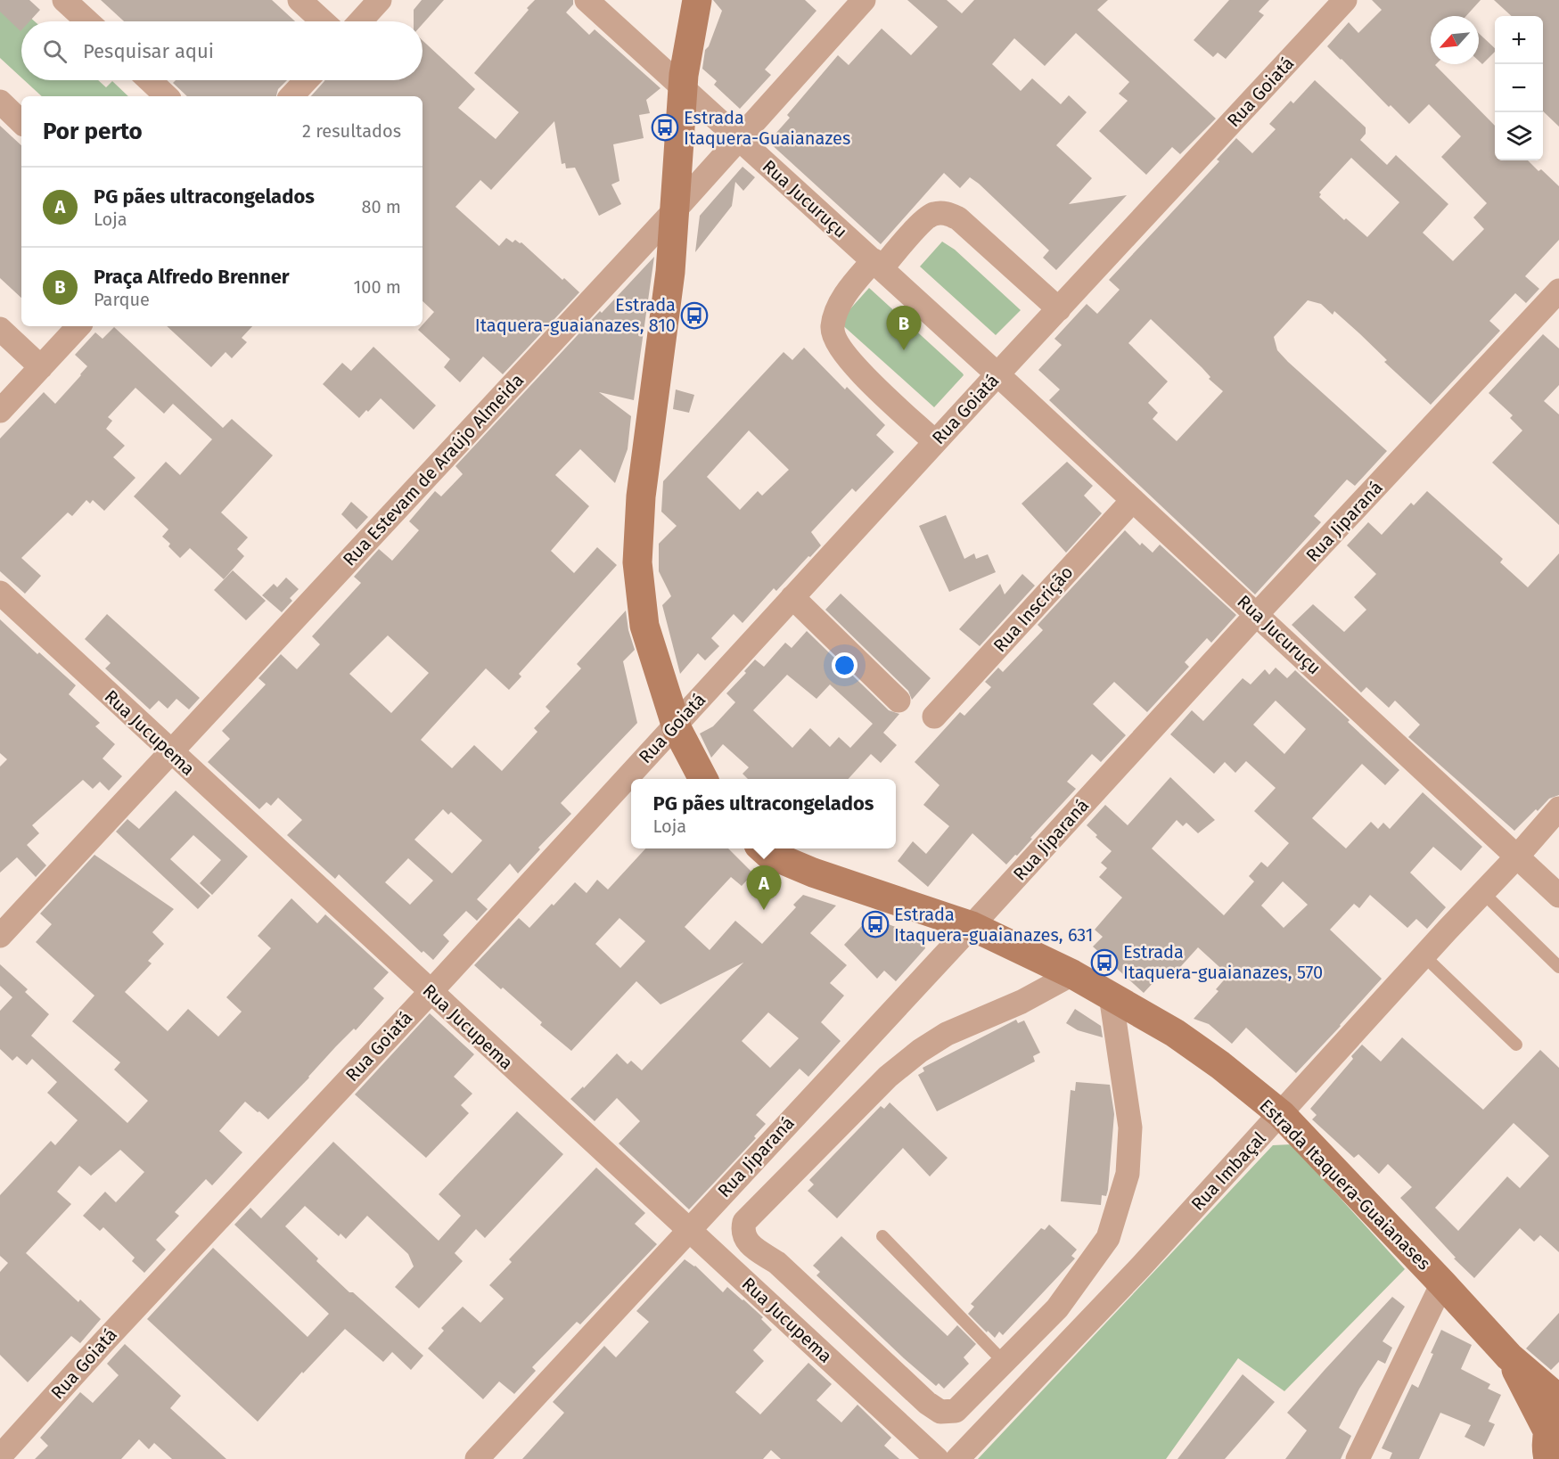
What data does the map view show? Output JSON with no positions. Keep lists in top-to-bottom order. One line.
{"streets":{"main road":["Estrada Itaquera-Guaianases"],"street":["Rua Goiatá","Rua Jucuruçu","Rua Estevam de Araújo Almeida","Rua Jiparaná","Rua Inscrição","Rua Jucupema","Rua Imbaçal"]},"crossings":[["Rua Goiatá","Rua Jucuruçu"],["Rua Goiatá","Rua Jucupema"],["Rua Jucuruçu","Rua Estevam de Araújo Almeida"],["Rua Jucuruçu","Rua Jiparaná"],["Rua Jucuruçu","Rua Inscrição"],["Rua Jucuruçu","Rua Imbaçal"],["Rua Estevam de Araújo Almeida","Rua Jucupema"],["Rua Jiparaná","Rua Jucupema"],["Rua Jiparaná","Estrada Itaquera-Guaianases"],["Rua Imbaçal","Estrada Itaquera-Guaianases"]],"places":{"bus stop":["Estrada Itaquera-Guaianazes","Estrada Itaquera-guaianazes, 810","Estrada Itaquera-guaianazes, 631","Estrada Itaquera-guaianazes, 570"]},"north":"bottom left","page":{"map_buttons":["+","−"],"search":"Pesquisar aqui","heading":["Por perto","2 resultados"],"list":[{"mark":"A","name":"PG pães ultracongelados","note":"Loja","value":"80 m"},{"mark":"B","name":"Praça Alfredo Brenner","note":"Parque","value":"100 m"}],"pins":["B","A"],"popup":["PG pães ultracongelados","Loja"]}}
